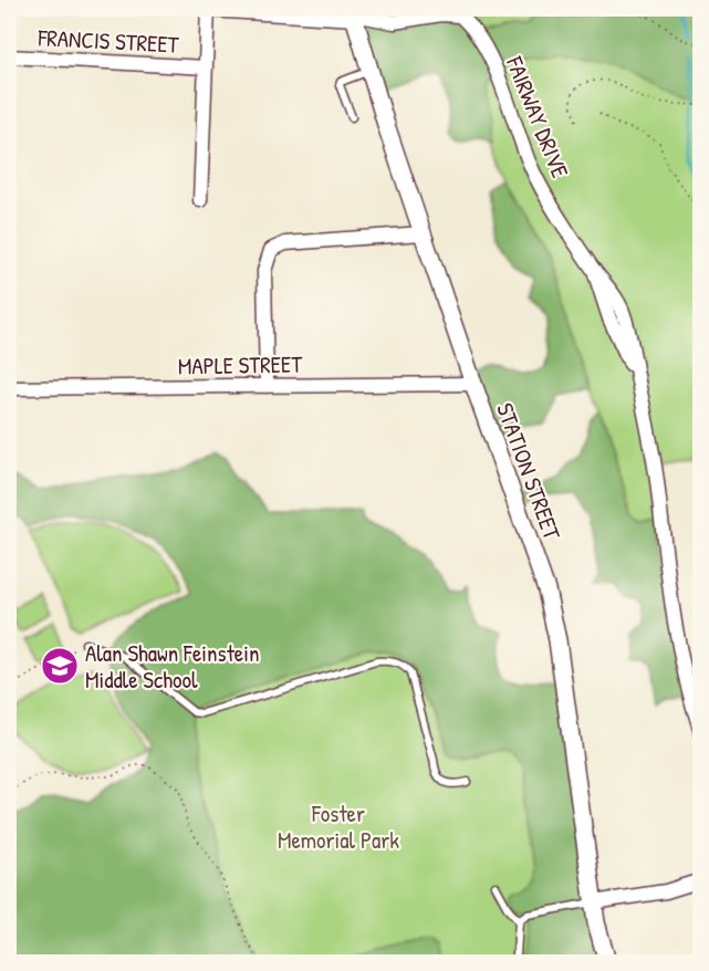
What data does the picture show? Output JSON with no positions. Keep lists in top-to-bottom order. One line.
{"streets":{"street":["FRANCIS STREET","FAIRWAY DRIVE","MAPLE STREET","STATION STREET"]},"crossings":[["FAIRWAY DRIVE","STATION STREET"],["MAPLE STREET","STATION STREET"]],"parks":["Foster Memorial Park"],"places":{"school or university":["Alan Shawn Feinstein Middle School"]}}
